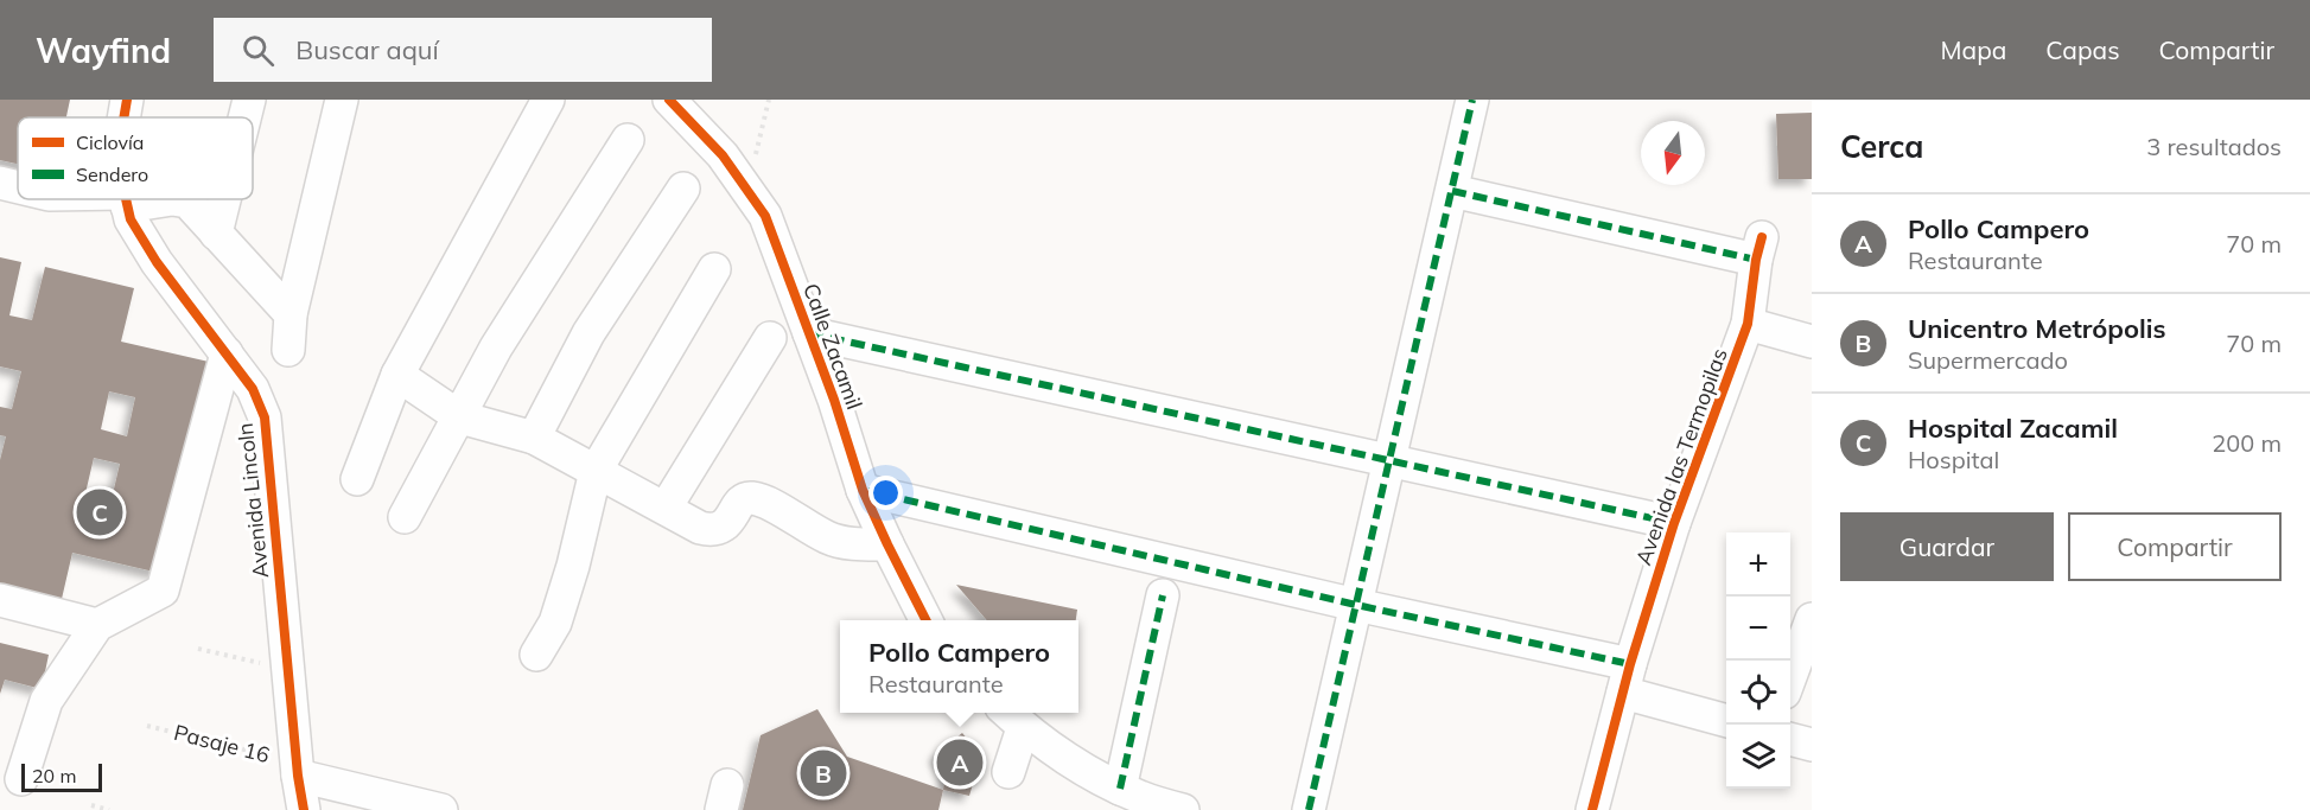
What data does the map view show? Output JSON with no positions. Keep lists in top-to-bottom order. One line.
{"streets":{"street":["Calle Zacamil","Avenida las Termopilas","Avenida Lincoln"],"path":["Pasaje 16"]},"crossings":[["Avenida Lincoln","Pasaje 16"]],"legend":["Ciclovía","Sendero"],"scale_bar":"20 m","north":"bottom","page":{"header":"Wayfind","search":"Buscar aquí","nav":["Mapa","Capas","Compartir"],"heading":["Cerca","3 resultados"],"list":[{"mark":"A","name":"Pollo Campero","note":"Restaurante","value":"70 m"},{"mark":"B","name":"Unicentro Metrópolis","note":"Supermercado","value":"70 m"},{"mark":"C","name":"Hospital Zacamil","note":"Hospital","value":"200 m"}],"pins":["C","A","B"],"buttons":["Guardar","Compartir"],"map_buttons":["+","−"],"popup":["Pollo Campero","Restaurante"],"scale":"20 m"}}
